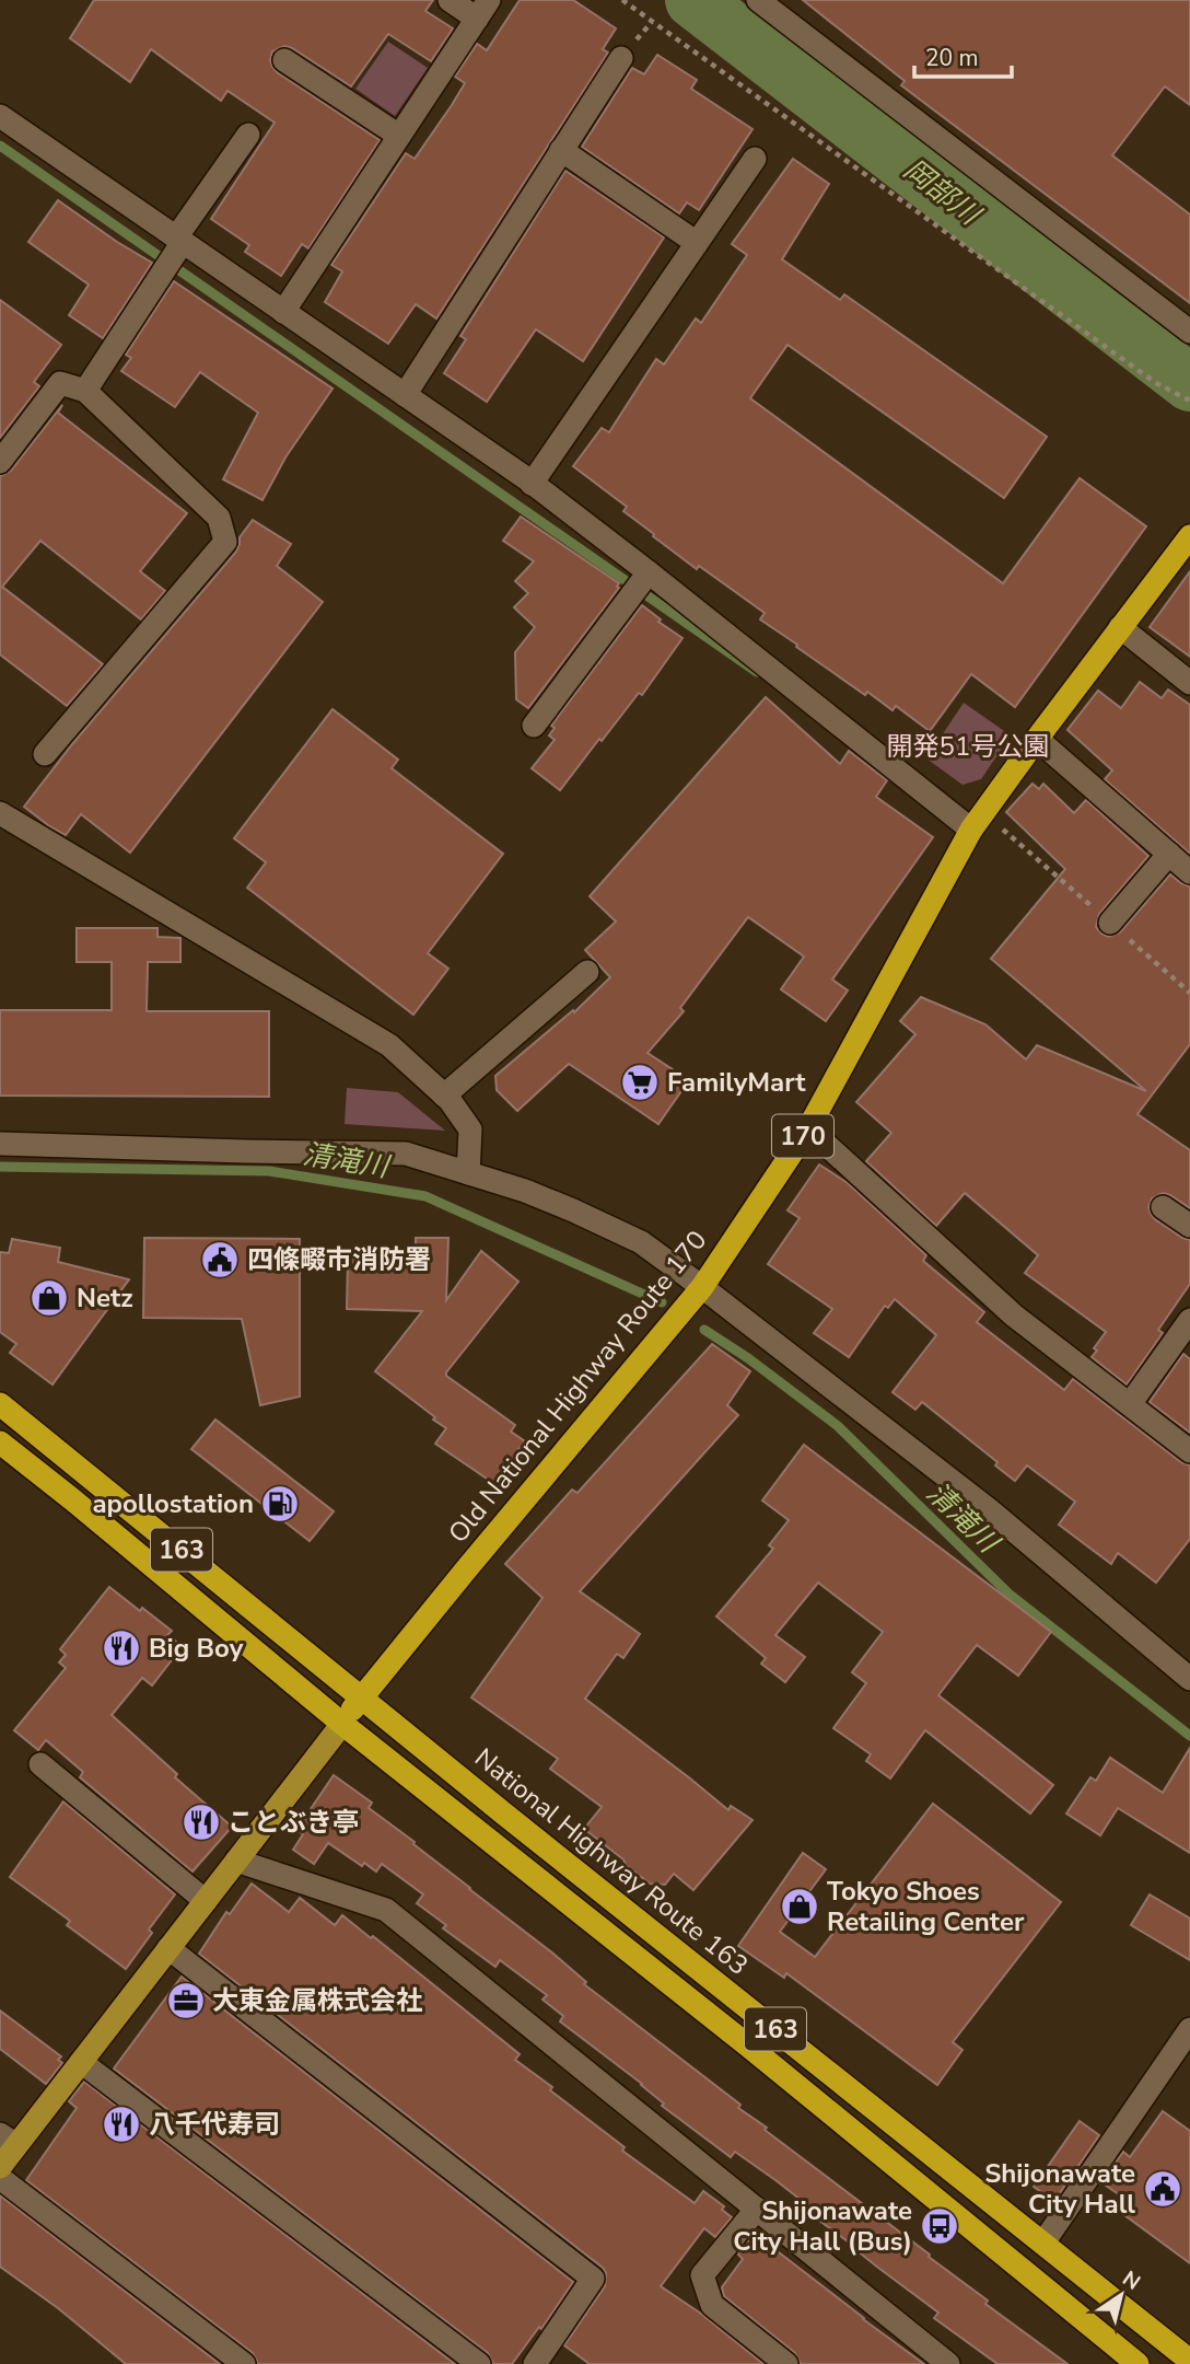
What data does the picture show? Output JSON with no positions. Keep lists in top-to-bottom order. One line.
{"streets":{"highway":["170","Old National Highway Route 170","163","National Highway Route 163"]},"crossings":[["Old National Highway Route 170","163"],["Old National Highway Route 170","National Highway Route 163"]],"water":["岡部川","清滝川"],"parks":["開発51号公園"],"places":{"supermarket":["FamilyMart"],"public building":["四條畷市消防署","Shijonawate City Hall"],"shop":["Netz","Tokyo Shoes Retailing Center"],"fuel station":["apollostation"],"restaurant":["Big Boy","ことぶき亭","八千代寿司"],"office":["大東金属株式会社"],"bus stop":["Shijonawate City Hall (Bus)"]},"scale_bar":"20 m","north":"top right"}
